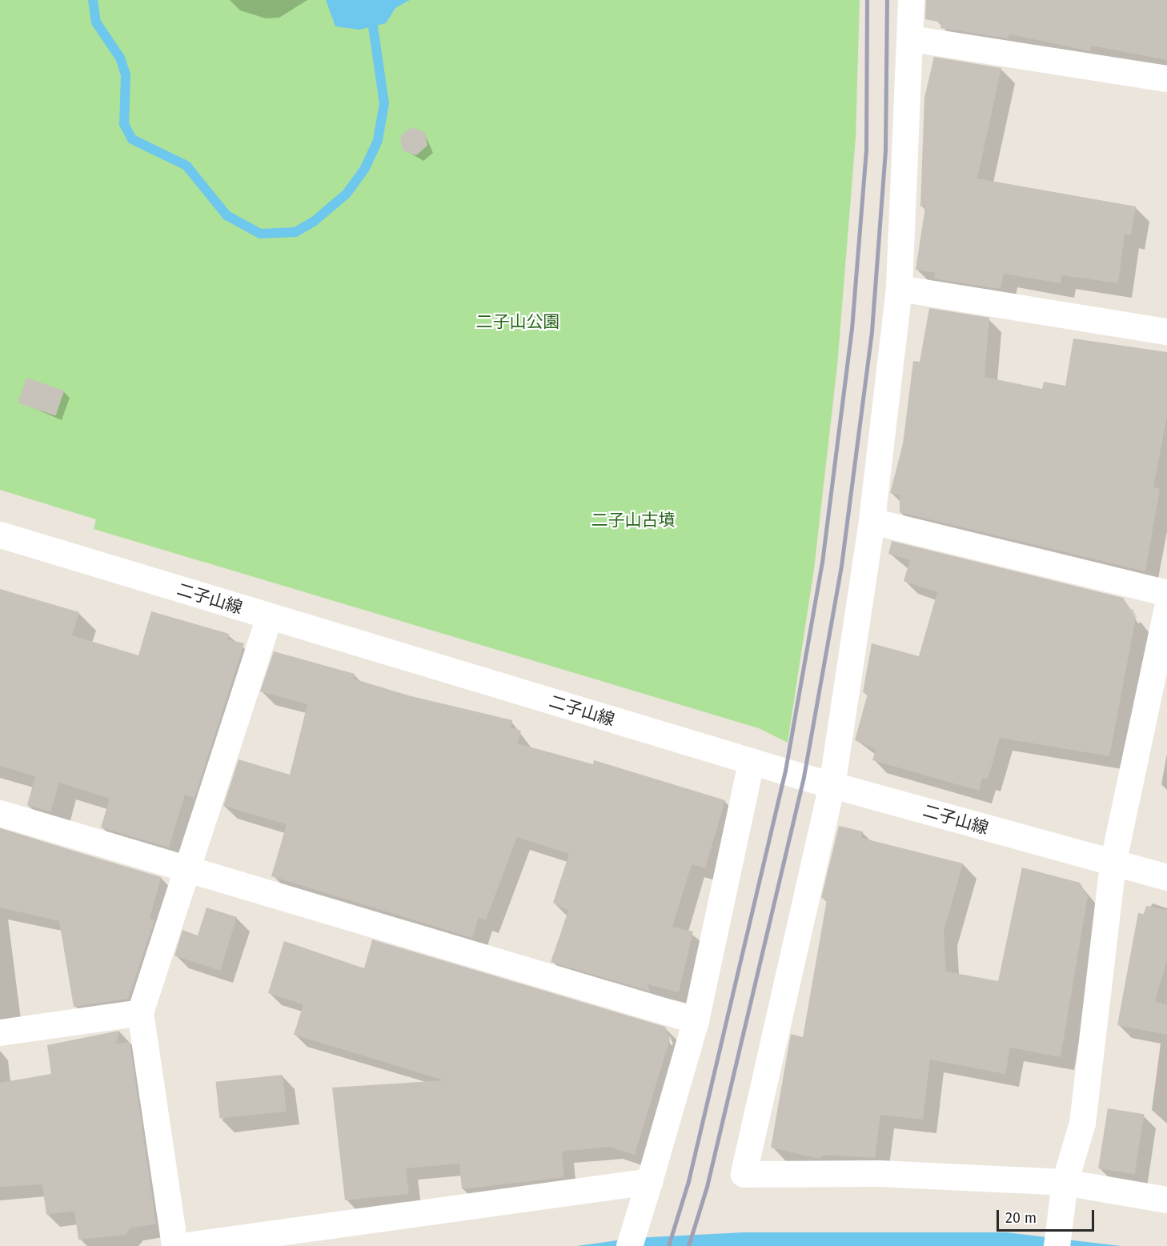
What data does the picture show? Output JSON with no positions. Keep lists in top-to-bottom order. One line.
{"streets":{"street":["二子山線"]},"parks":["二子山公園","二子山古墳"],"scale_bar":"20 m"}
